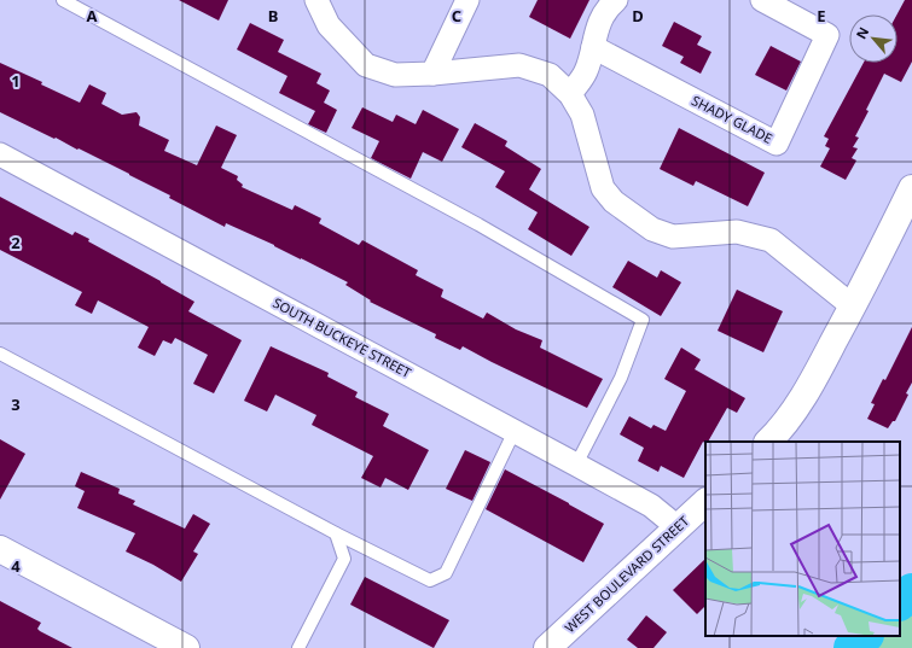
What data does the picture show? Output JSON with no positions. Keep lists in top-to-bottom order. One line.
{"streets":{"main road":["WEST BOULEVARD STREET"],"street":["SHADY GLADE","SOUTH BUCKEYE STREET"]},"crossings":[["SOUTH BUCKEYE STREET","WEST BOULEVARD STREET"]],"north":"top left","grid":{"columns":["A","B","C","D","E"],"rows":["1","2","3","4"]}}
